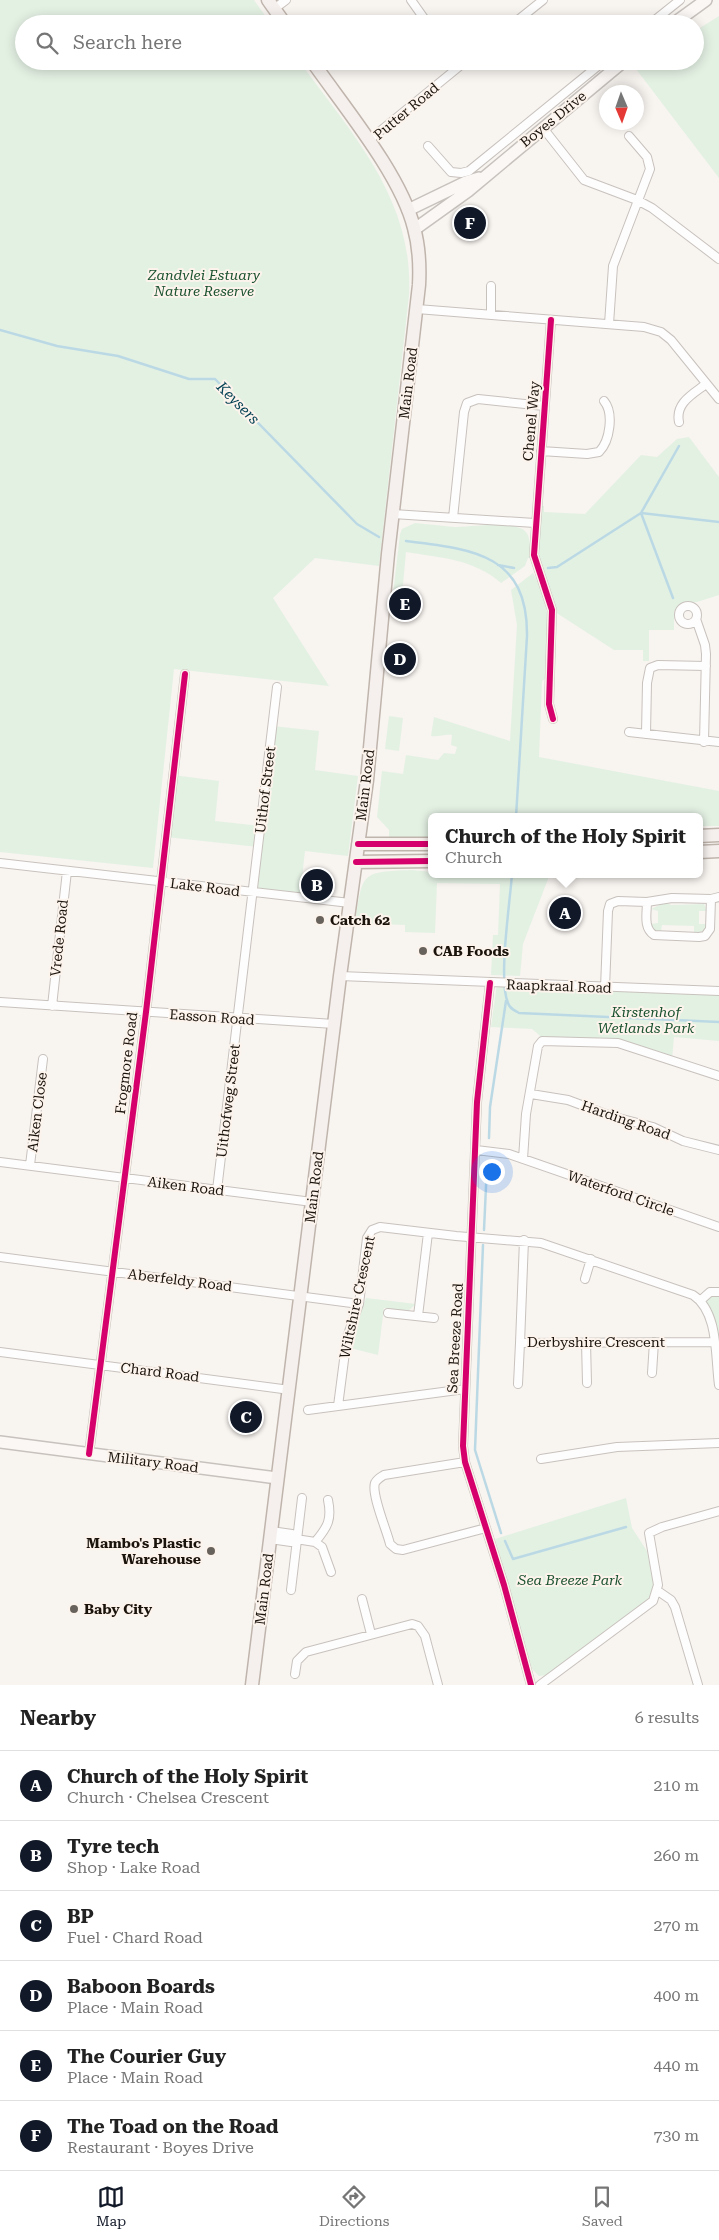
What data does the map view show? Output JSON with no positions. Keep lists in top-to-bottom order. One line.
{"streets":{"main road":["Boyes Drive","Main Road","Military Road"],"street":["Putter Road","Chenel Way","Uithof Street","Lake Road","Vrede Road","Raapkraal Road","Easson Road","Frogmore Road","Uithofweg Street","Aiken Close","Harding Road","Aiken Road","Waterford Circle","Aberfeldy Road","Wiltshire Crescent","Sea Breeze Road","Derbyshire Crescent","Chard Road"]},"crossings":[["Putter Road","Main Road"],["Boyes Drive","Main Road"],["Main Road","Lake Road"],["Main Road","Raapkraal Road"],["Main Road","Easson Road"],["Main Road","Aiken Road"],["Main Road","Aberfeldy Road"],["Main Road","Chard Road"],["Main Road","Military Road"],["Uithof Street","Lake Road"],["Uithof Street","Uithofweg Street"],["Lake Road","Vrede Road"],["Lake Road","Frogmore Road"],["Lake Road","Uithofweg Street"],["Vrede Road","Easson Road"],["Raapkraal Road","Sea Breeze Road"],["Easson Road","Frogmore Road"],["Easson Road","Uithofweg Street"],["Frogmore Road","Aiken Road"],["Frogmore Road","Aberfeldy Road"],["Frogmore Road","Chard Road"],["Frogmore Road","Military Road"],["Uithofweg Street","Aiken Road"],["Aiken Close","Aiken Road"],["Waterford Circle","Sea Breeze Road"],["Aberfeldy Road","Wiltshire Crescent"],["Wiltshire Crescent","Sea Breeze Road"],["Wiltshire Crescent","Derbyshire Crescent"]],"water":["Keysers"],"parks":["Zandvlei Estuary Nature Reserve","Kirstenhof Wetlands Park","Sea Breeze Park"],"places":["Catch 62","CAB Foods","Mambo's Plastic Warehouse","Baby City"],"north":"bottom","page":{"search":"Search here","pins":["F","E","D","B","A","C"],"popup":["Church of the Holy Spirit","Church"],"heading":["Nearby","6 results"],"list":[{"mark":"A","name":"Church of the Holy Spirit","note":"Church · Chelsea Crescent","value":"210 m"},{"mark":"B","name":"Tyre tech","note":"Shop · Lake Road","value":"260 m"},{"mark":"C","name":"BP","note":"Fuel · Chard Road","value":"270 m"},{"mark":"D","name":"Baboon Boards","note":"Place · Main Road","value":"400 m"},{"mark":"E","name":"The Courier Guy","note":"Place · Main Road","value":"440 m"},{"mark":"F","name":"The Toad on the Road","note":"Restaurant · Boyes Drive","value":"730 m"}],"nav":["Map","Directions","Saved"]}}
